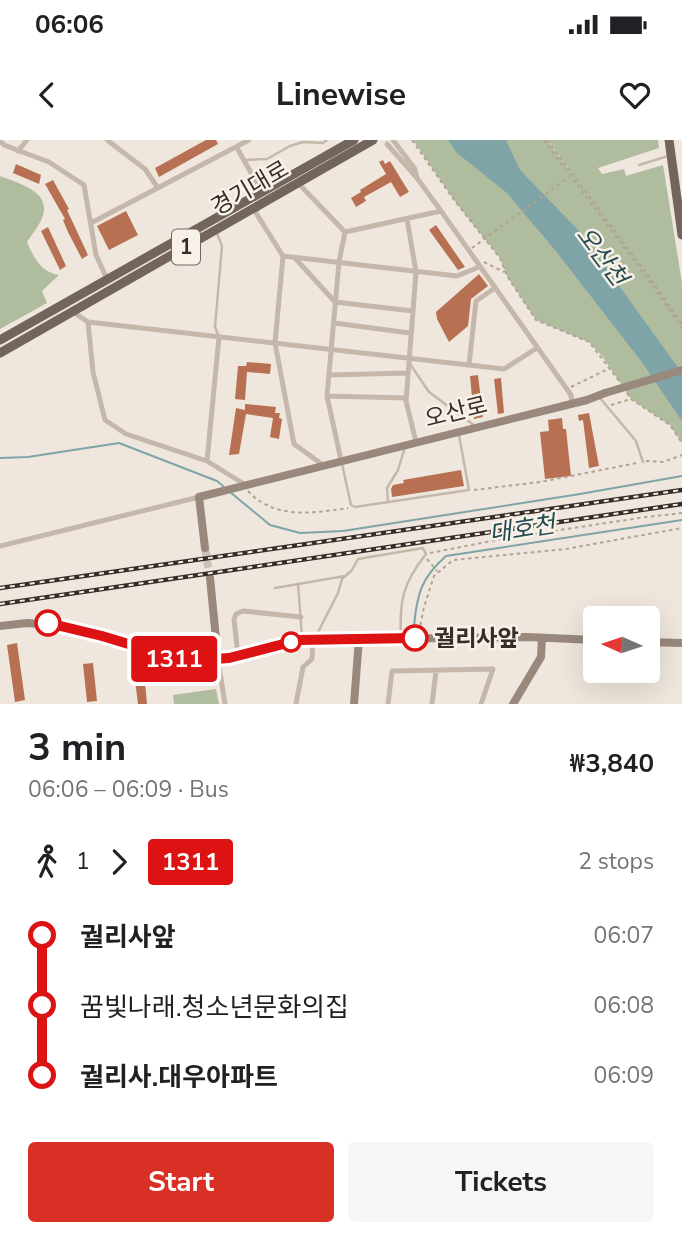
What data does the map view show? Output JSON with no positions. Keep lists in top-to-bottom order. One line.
{"streets":{"main road":["경기대로","1"],"street":["오산로"]},"water":["오산천","대호천"],"places":["궐리사앞"],"lines":["bus line 1311"],"north":"left","page":{"status":"06:06","header":"Linewise","on_map":"1311","heading":["3 min","06:06 – 06:09 · Bus","₩3,840"],"legs":["1","1311","2 stops"],"list":[{"name":"궐리사앞","value":"06:07"},{"name":"꿈빛나래.청소년문화의집","value":"06:08"},{"name":"궐리사.대우아파트","value":"06:09"}],"buttons":["Start","Tickets"]}}
